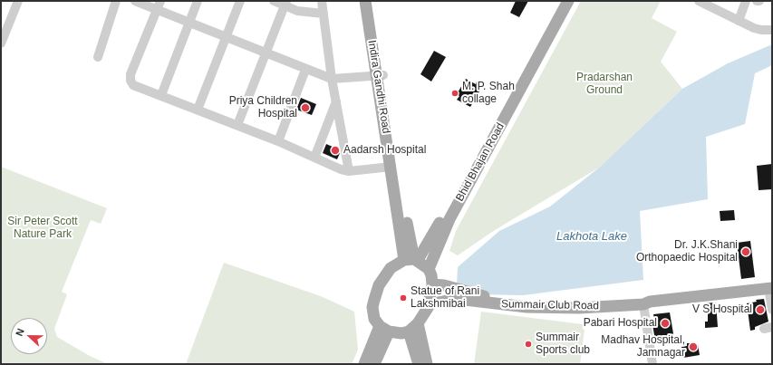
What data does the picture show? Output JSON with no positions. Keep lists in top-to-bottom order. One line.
{"streets":{"main road":["Indira Gandhi Road","Bhid Bhajan Road","Summair Club Road"]},"crossings":[["Indira Gandhi Road","Bhid Bhajan Road"],["Indira Gandhi Road","Summair Club Road"],["Bhid Bhajan Road","Summair Club Road"]],"water":["Lakhota Lake"],"parks":["Pradarshan Ground","Sir Peter Scott Nature Park"],"places":["M. P. Shah collage","Priya Children Hospital","Aadarsh Hospital","Dr. J.K.Shani Orthopaedic Hospital","Statue of Rani Lakshmibai","V S Hospital","Pabari Hospital","Summair Sports club","Madhav Hospital, Jamnagar"],"north":"left"}
